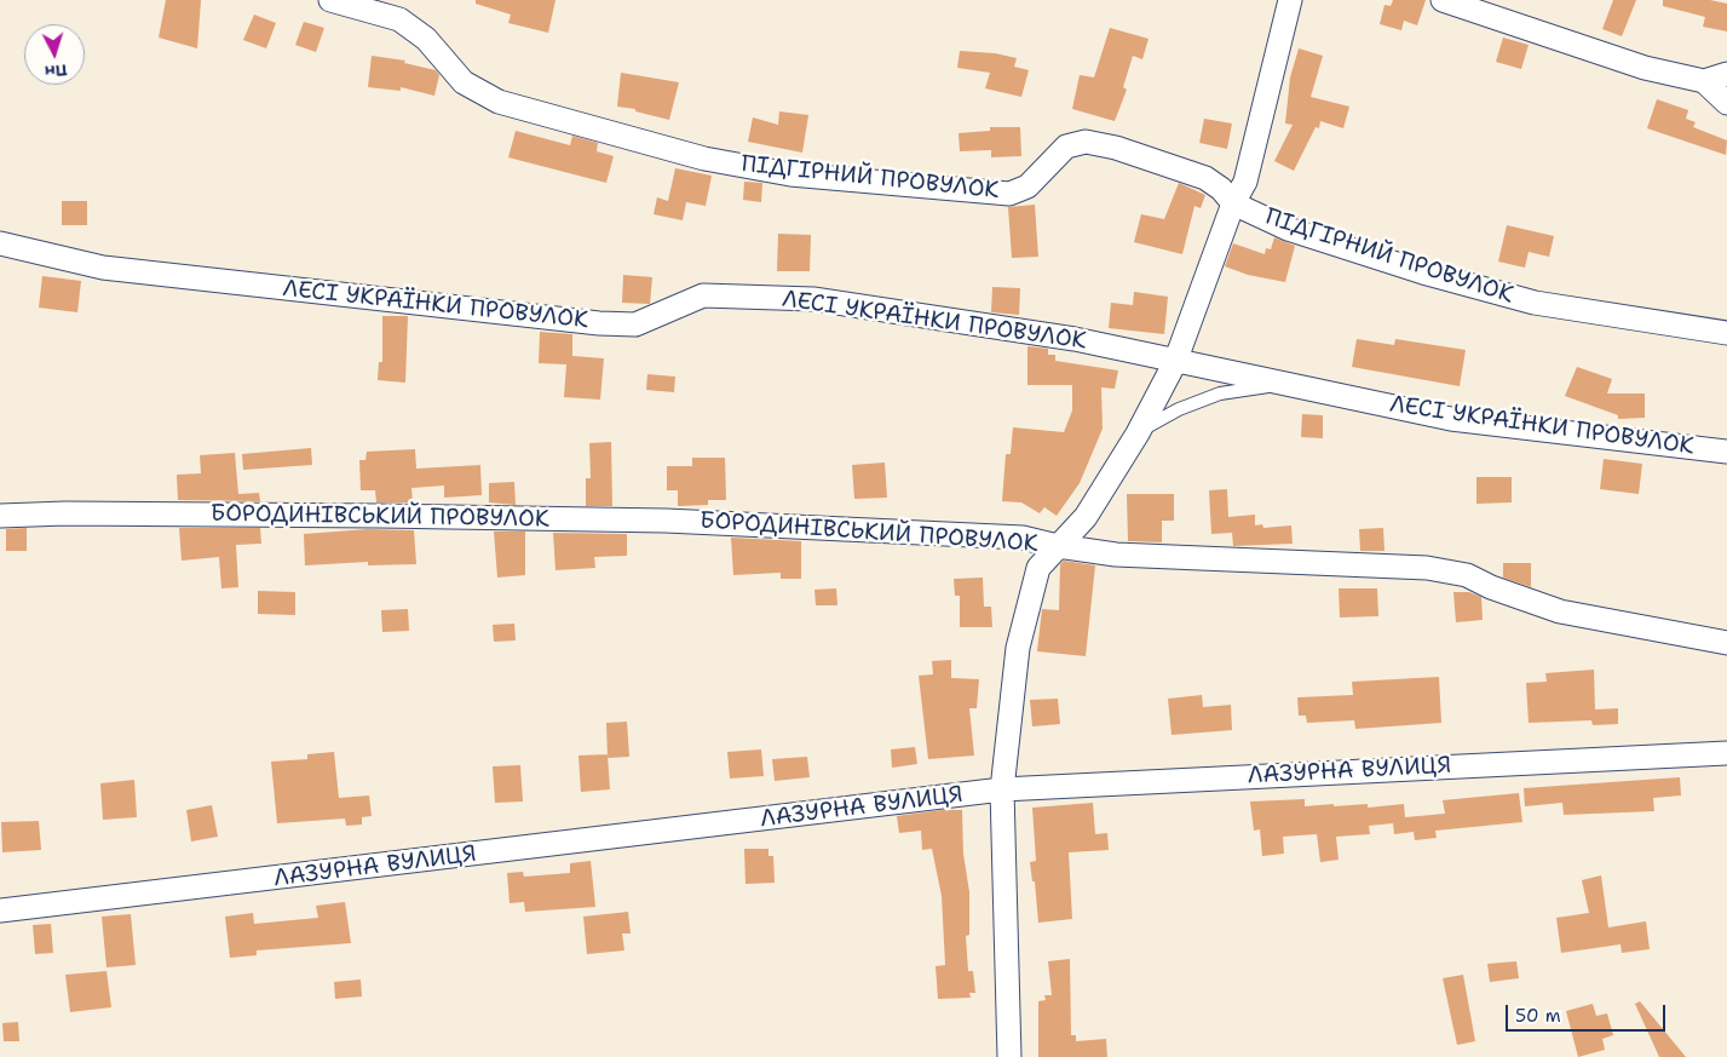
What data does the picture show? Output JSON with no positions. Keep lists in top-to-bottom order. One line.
{"streets":{"street":["ПІДГІРНИЙ ПРОВУЛОК","ЛЕСІ УКРАЇНКИ ПРОВУЛОК","БОРОДИНІВСЬКИЙ ПРОВУЛОК","ЛАЗУРНА ВУЛИЦЯ"]},"scale_bar":"50 m","north":"bottom"}
